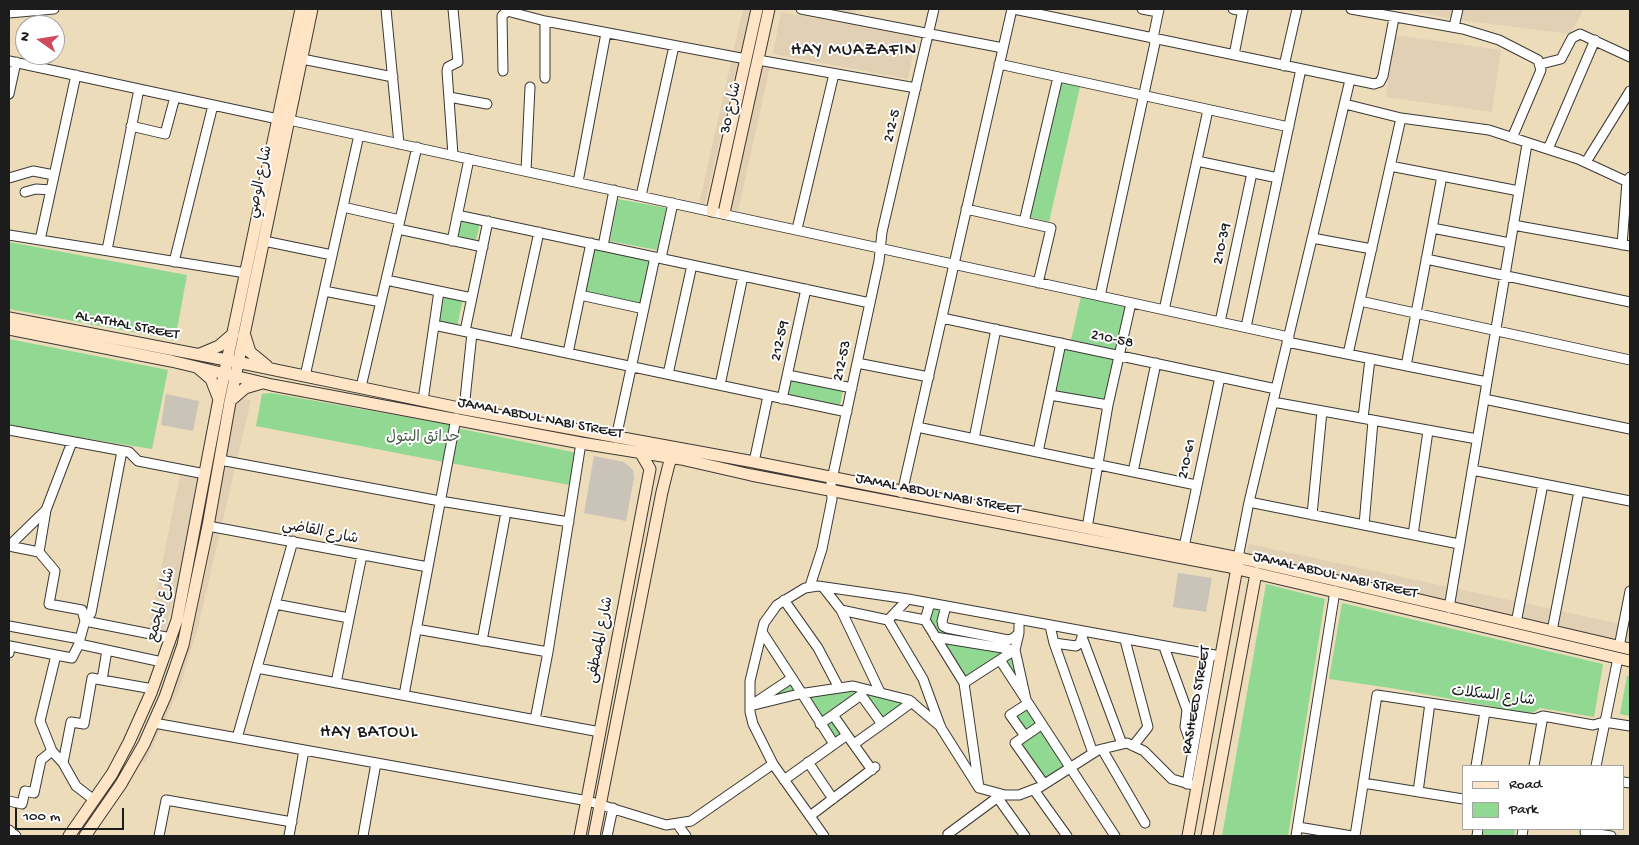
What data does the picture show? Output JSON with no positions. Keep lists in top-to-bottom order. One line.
{"streets":{"street":["شارع 30","212-5","شارع الوصي","210-39","AL-ATHAL STREET","210-58","212-59","212-53","JAMAL ABDUL NABI STREET","210-61","شارع القاضي","شارع المجمع","شارع المصطفى","شارع السكلات","RASHEED STREET"]},"crossings":[["212-5","212-53"],["شارع الوصي","AL-ATHAL STREET"],["شارع الوصي","JAMAL ABDUL NABI STREET"],["شارع الوصي","شارع المجمع"],["AL-ATHAL STREET","JAMAL ABDUL NABI STREET"],["AL-ATHAL STREET","شارع المجمع"],["210-58","210-61"],["212-53","JAMAL ABDUL NABI STREET"],["JAMAL ABDUL NABI STREET","210-61"],["JAMAL ABDUL NABI STREET","شارع المجمع"],["JAMAL ABDUL NABI STREET","شارع المصطفى"],["JAMAL ABDUL NABI STREET","RASHEED STREET"],["شارع القاضي","شارع المجمع"]],"districts":["HAY MUAZAFIN","HAY BATOUL"],"parks":["حدائق البتول"],"legend":["Road","Park"],"scale_bar":"100 m","north":"left"}
